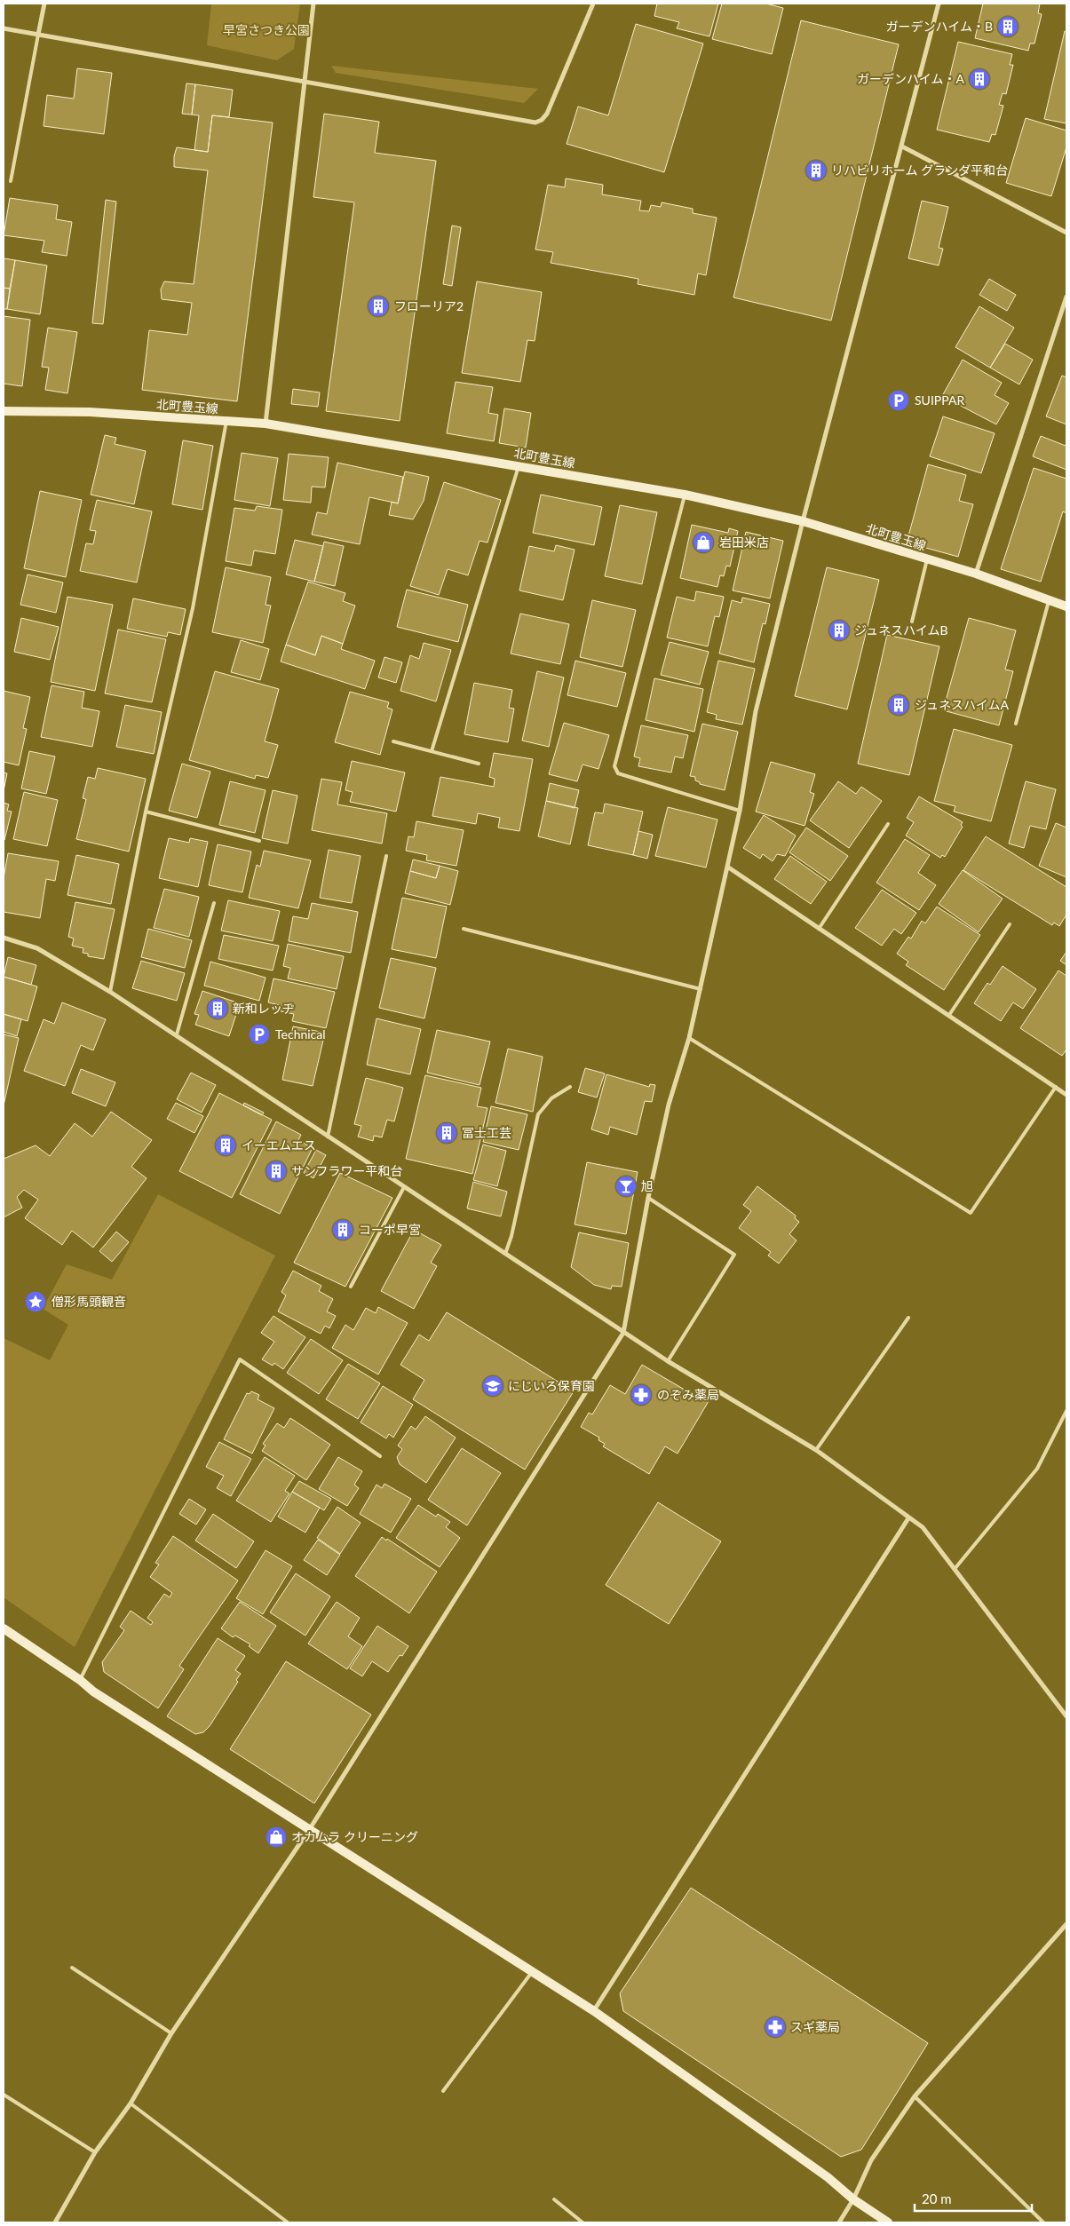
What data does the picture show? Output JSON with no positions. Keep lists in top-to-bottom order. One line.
{"streets":{"main road":["北町豊玉線"]},"parks":["早宮さつき公園"],"places":{"building":["ガーデンハイム・B","ガーデンハイム・A","リハビリホーム グランダ平和台","フローリア2","ジュネスハイムB","ジュネスハイムA","新和レッヂ","冨士工芸","イーエムエス","サンフラワー平和台","コーポ早宮"],"parking":["SUIPPAR","Technical"],"shop":["岩田米店","オカムラ クリーニング"],"bar":["旭"],"place":["僧形馬頭観音"],"school or university":["にじいろ保育園"],"pharmacy":["のぞみ薬局","スギ薬局"]},"scale_bar":"20 m"}
